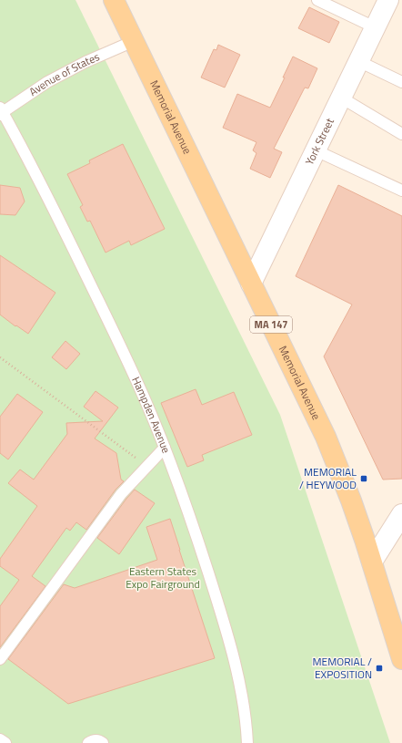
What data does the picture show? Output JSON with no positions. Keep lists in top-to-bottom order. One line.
{"streets":{"main road":["Memorial Avenue","MA 147"],"street":["York Street"],"lane":["Avenue of States","Hampden Avenue"]},"crossings":[["Avenue of States","Memorial Avenue"],["Avenue of States","Hampden Avenue"],["Memorial Avenue","York Street"]],"parks":["Eastern States Expo Fairground"],"places":{"transit":["MEMORIAL / HEYWOOD","MEMORIAL / EXPOSITION"]}}
